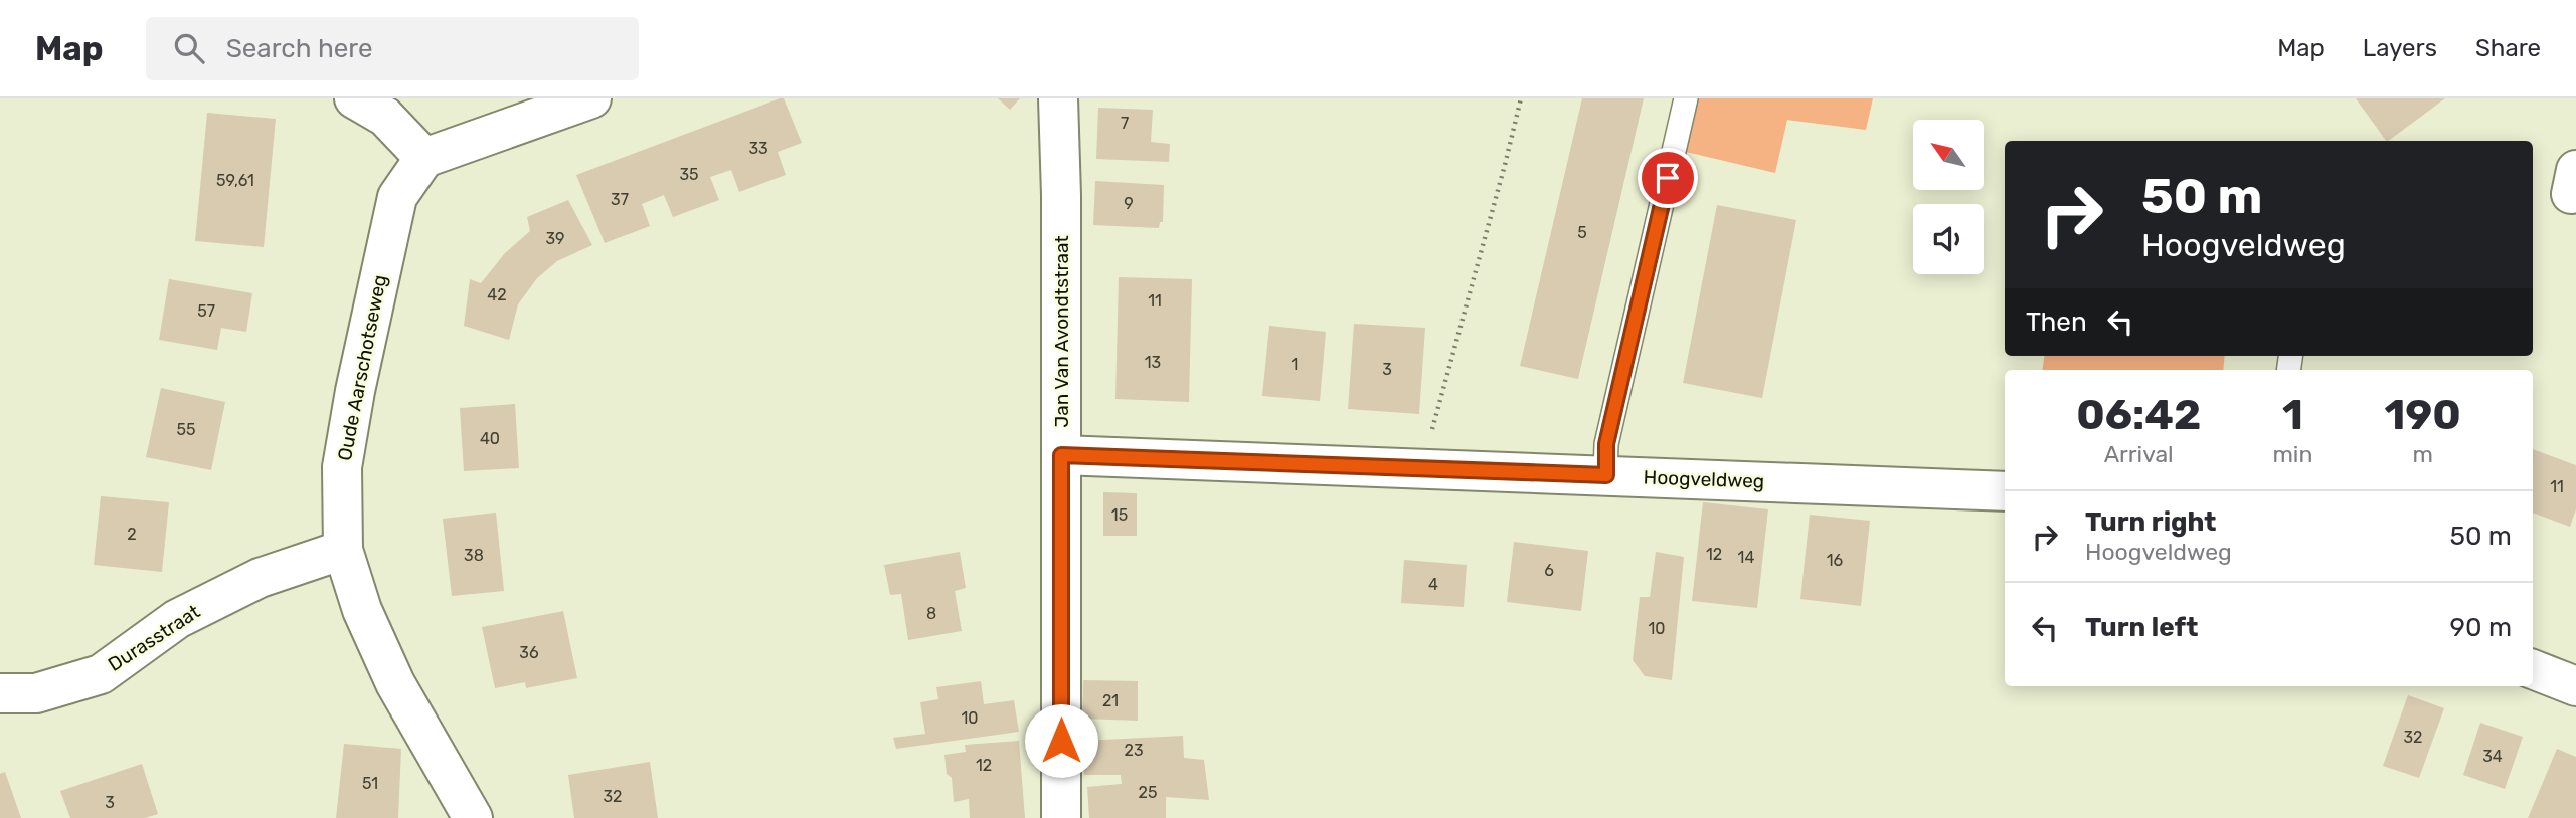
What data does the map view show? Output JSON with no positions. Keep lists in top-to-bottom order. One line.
{"streets":{"street":["Jan Van Avondtstraat","Oude Aarschotseweg","Hoogveldweg","Durasstraat"]},"crossings":[["Jan Van Avondtstraat","Hoogveldweg"],["Oude Aarschotseweg","Durasstraat"]],"house_numbers":["7","33","35","59,61","37","9","5","39","42","11","57","13","1","3","55","40","11","15","2","12","38","14","16","6","4","8","10","36","21","10","32","23","34","12","51","25","32","3"],"north":"top left","page":{"header":"Map","search":"Search here","nav":["Map","Layers","Share"],"turn":["50 m","Hoogveldweg"],"then":"Then","eta":["06:42","Arrival","1","min","190","m"],"list":[{"name":"Turn right","note":"Hoogveldweg","value":"50 m"},{"name":"Turn left","value":"90 m"}]}}
